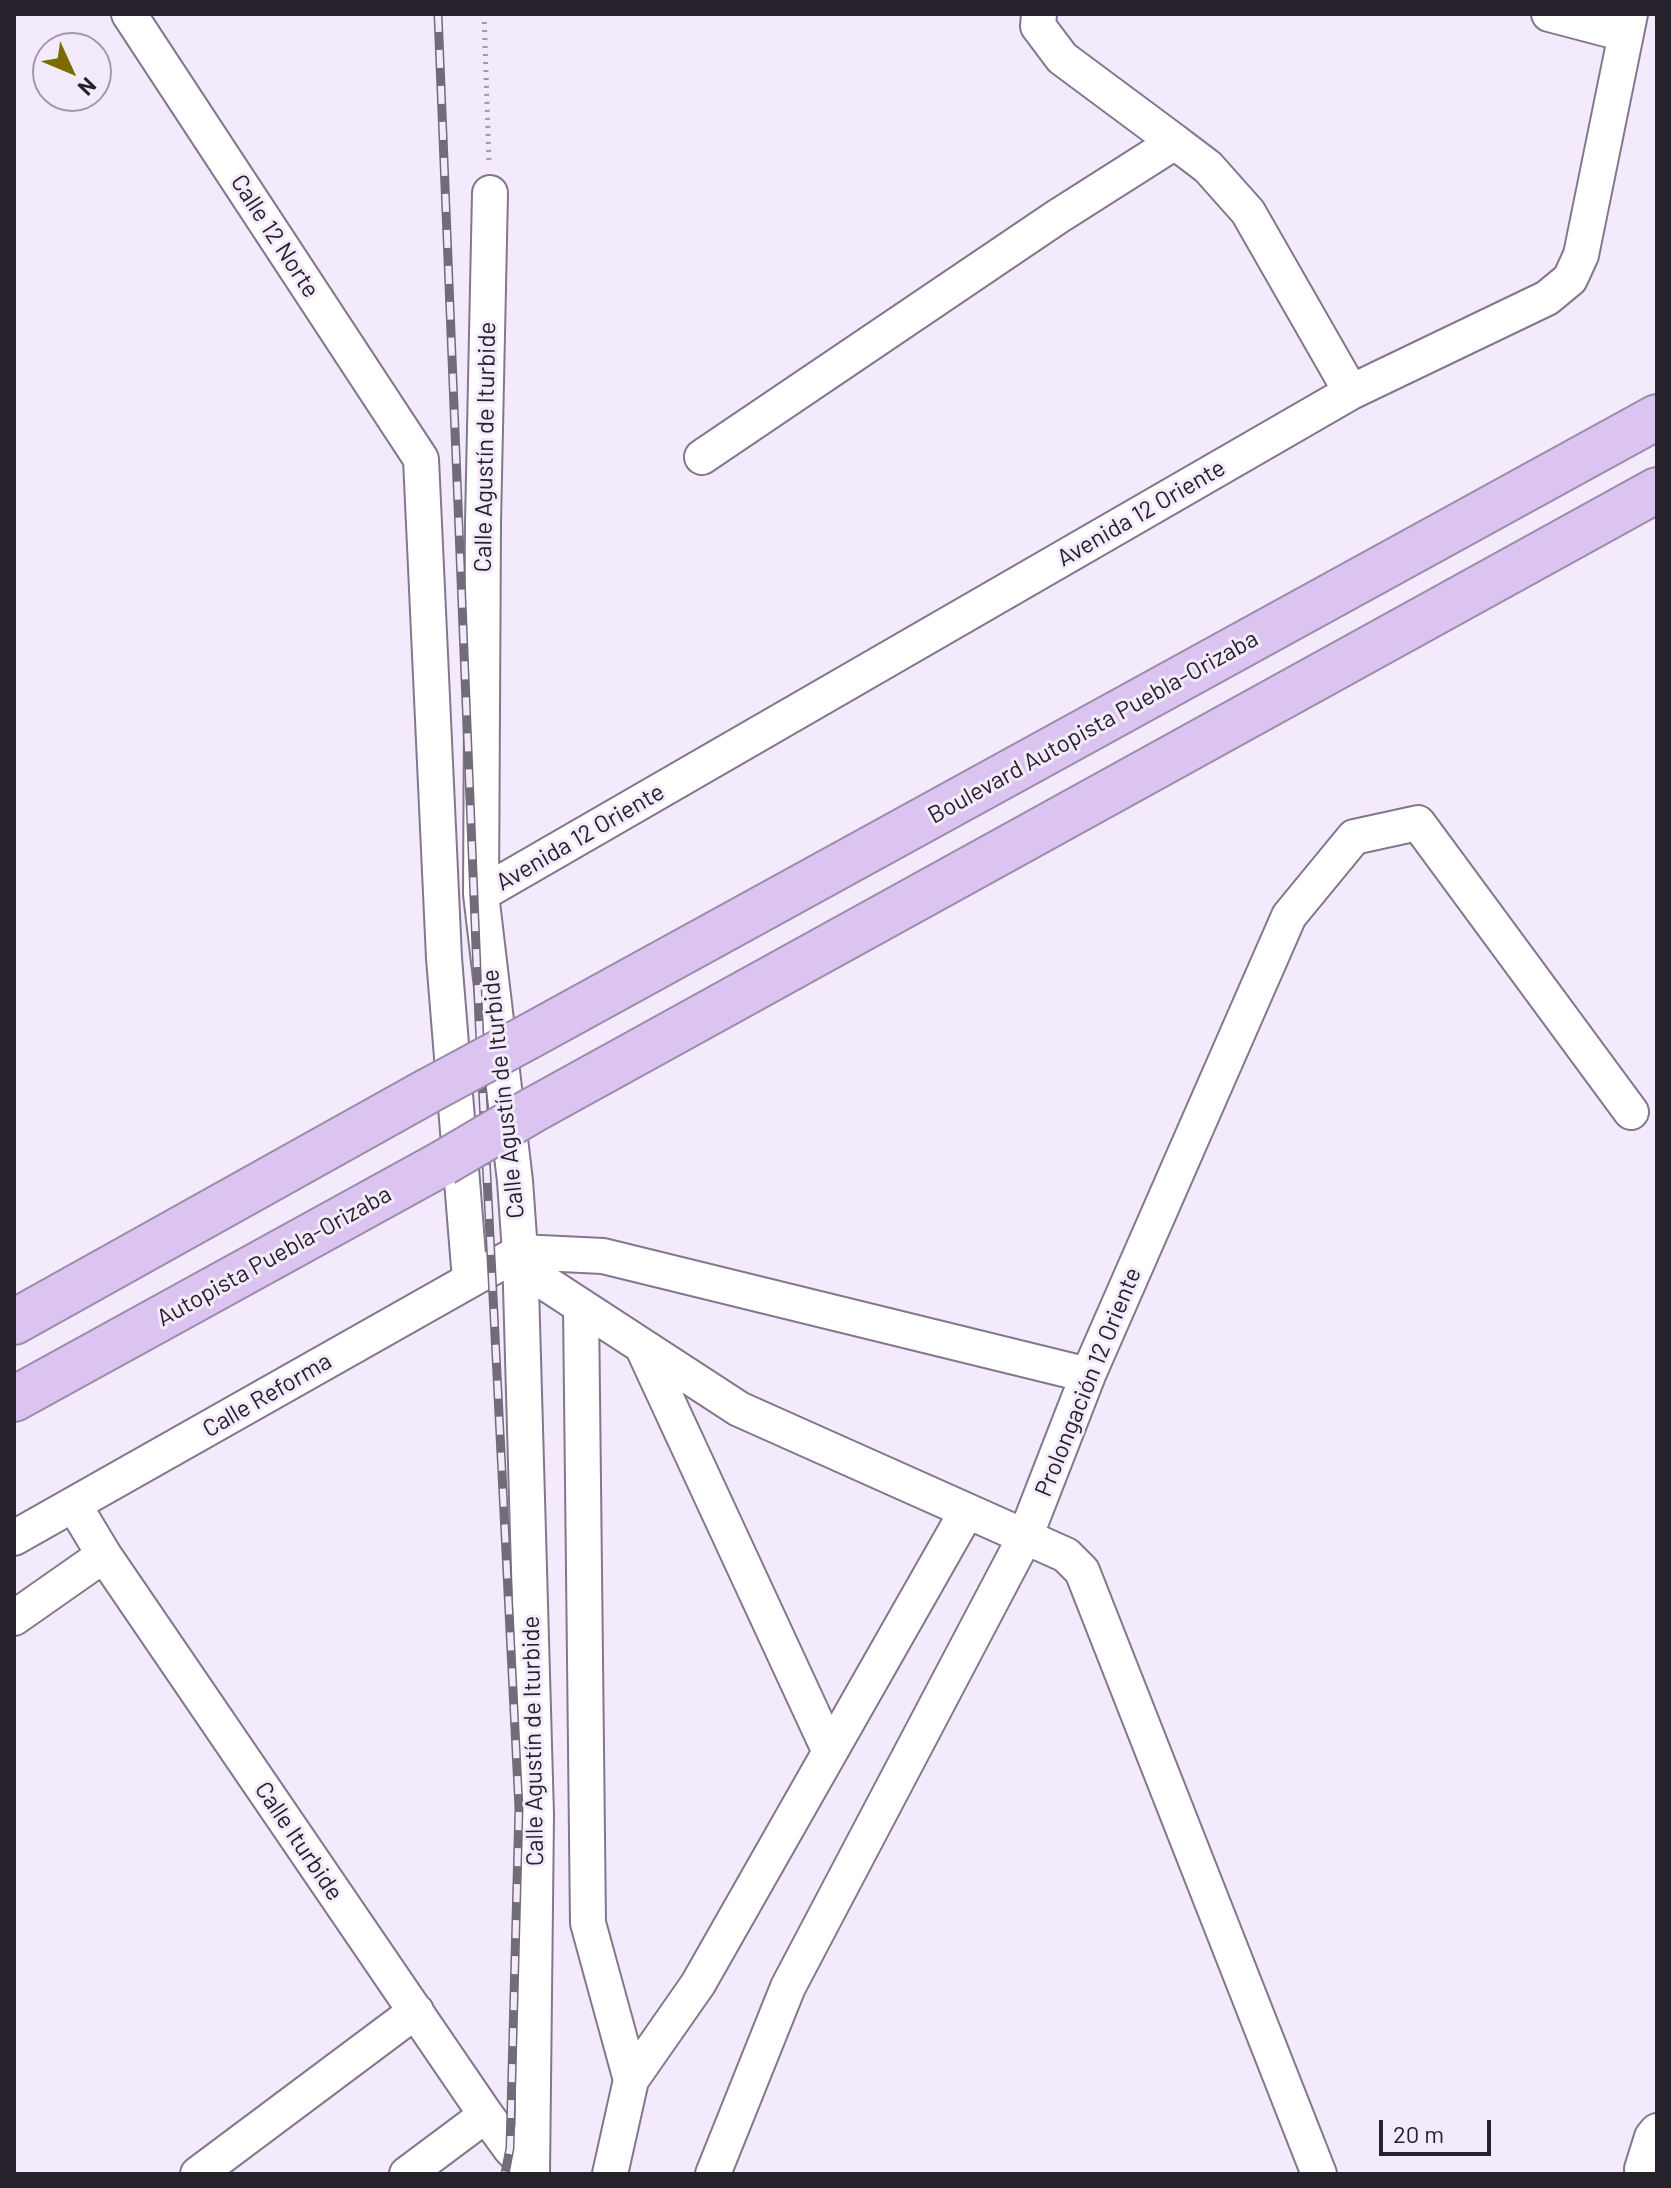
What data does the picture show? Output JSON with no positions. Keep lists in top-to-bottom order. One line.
{"streets":{"highway":["Boulevard Autopista Puebla-Orizaba","Autopista Puebla-Orizaba"],"street":["Calle 12 Norte","Calle Agustín de Iturbide","Avenida 12 Oriente","Prolongación 12 Oriente","Calle Reforma","Calle Iturbide"]},"crossings":[["Calle 12 Norte","Calle Reforma"],["Calle Agustín de Iturbide","Avenida 12 Oriente"],["Calle Agustín de Iturbide","Calle Reforma"],["Calle Agustín de Iturbide","Calle Iturbide"],["Calle Reforma","Calle Iturbide"]],"scale_bar":"20 m","north":"bottom right"}
